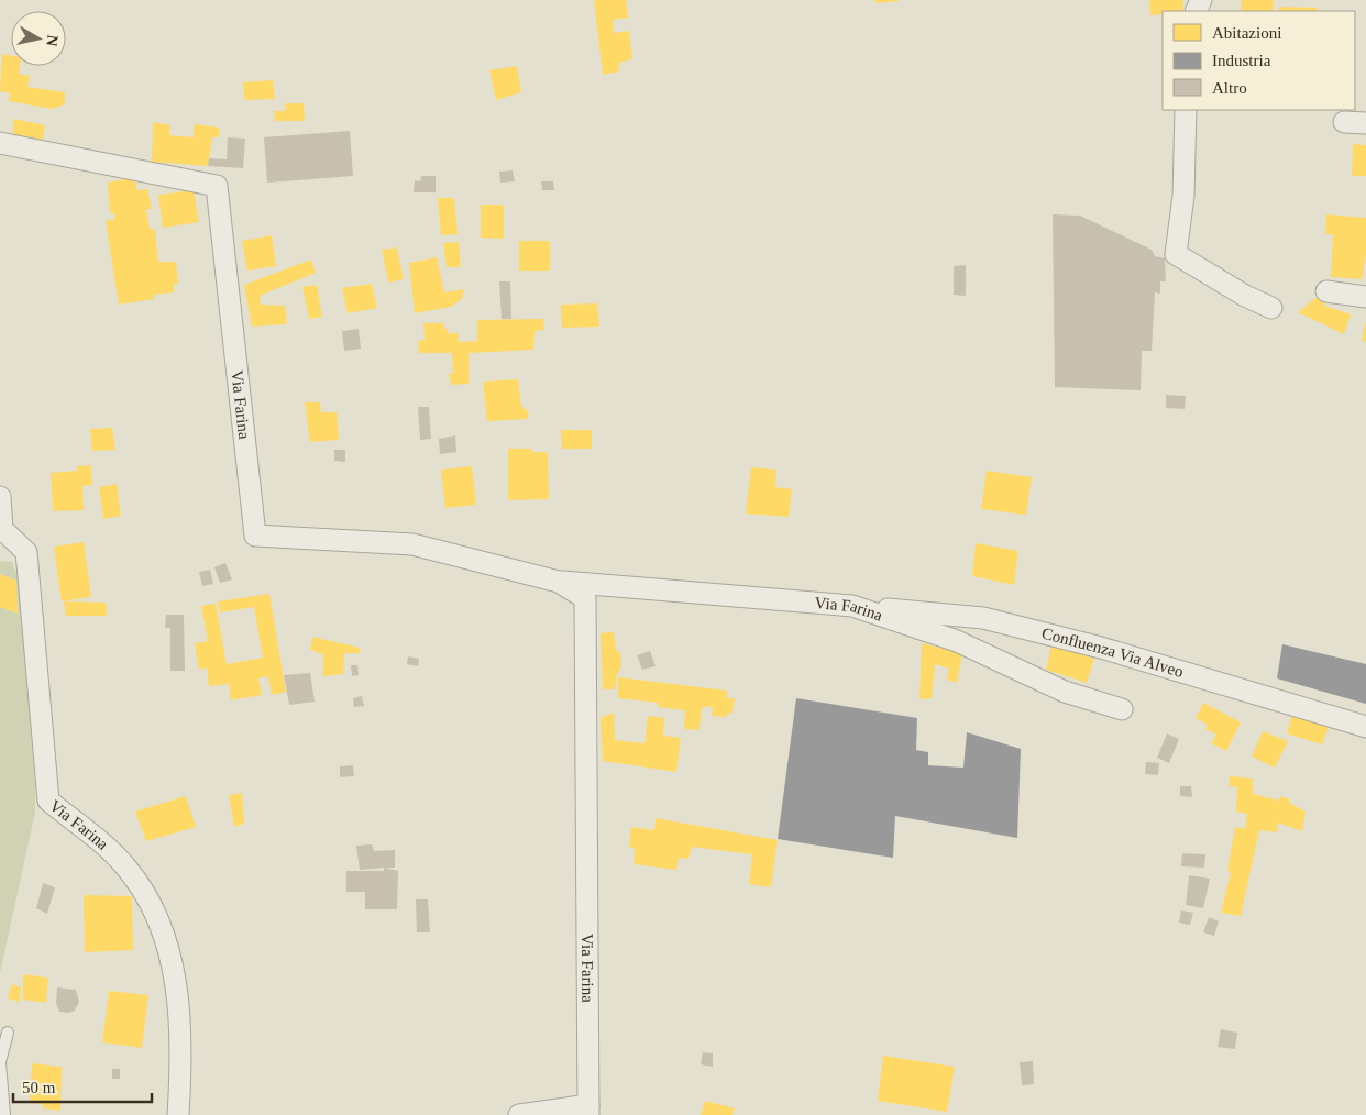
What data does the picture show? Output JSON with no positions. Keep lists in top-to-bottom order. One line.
{"streets":{"street":["Via Farina","Confluenza Via Alveo"]},"crossings":[["Via Farina","Confluenza Via Alveo"]],"legend":["Abitazioni","Industria","Altro"],"scale_bar":"50 m","north":"right"}
